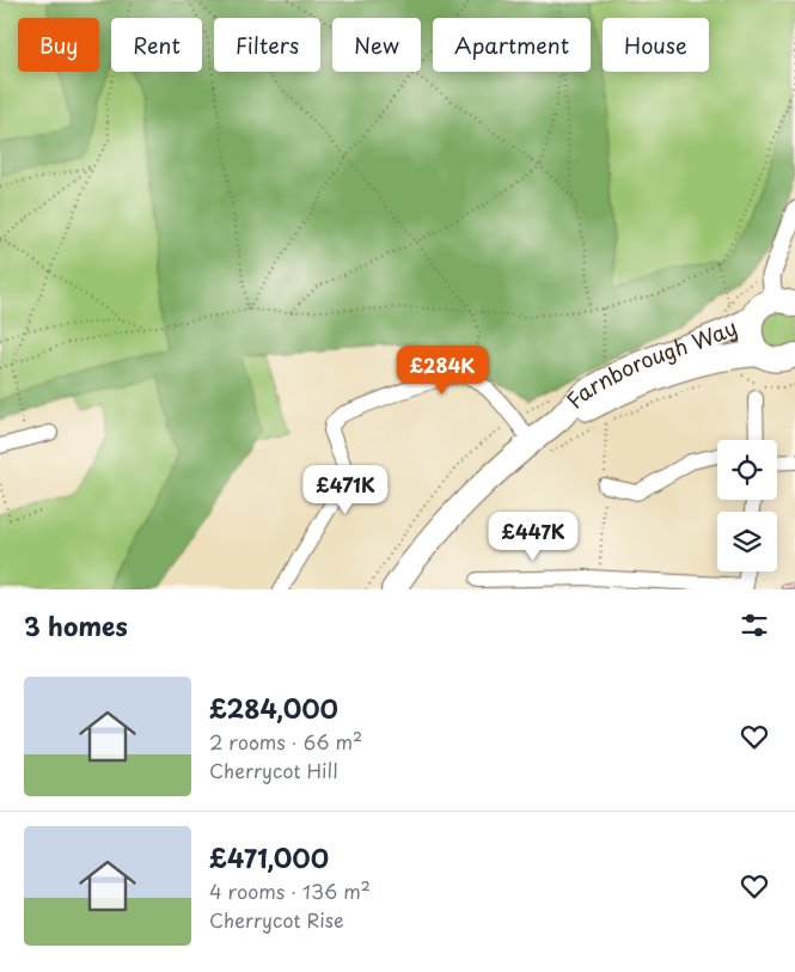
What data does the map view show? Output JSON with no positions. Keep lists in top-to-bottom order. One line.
{"streets":{"highway":["Farnborough Way"]},"page":{"chip":["Buy","Rent","Filters","New","Apartment","House"],"price":["£284K","£471K","£447K"],"heading":"3 homes","list":[{"name":"£284,000","note":"2 rooms · 66 m² · Cherrycot Hill"},{"name":"£471,000","note":"4 rooms · 136 m² · Cherrycot Rise"}]}}
